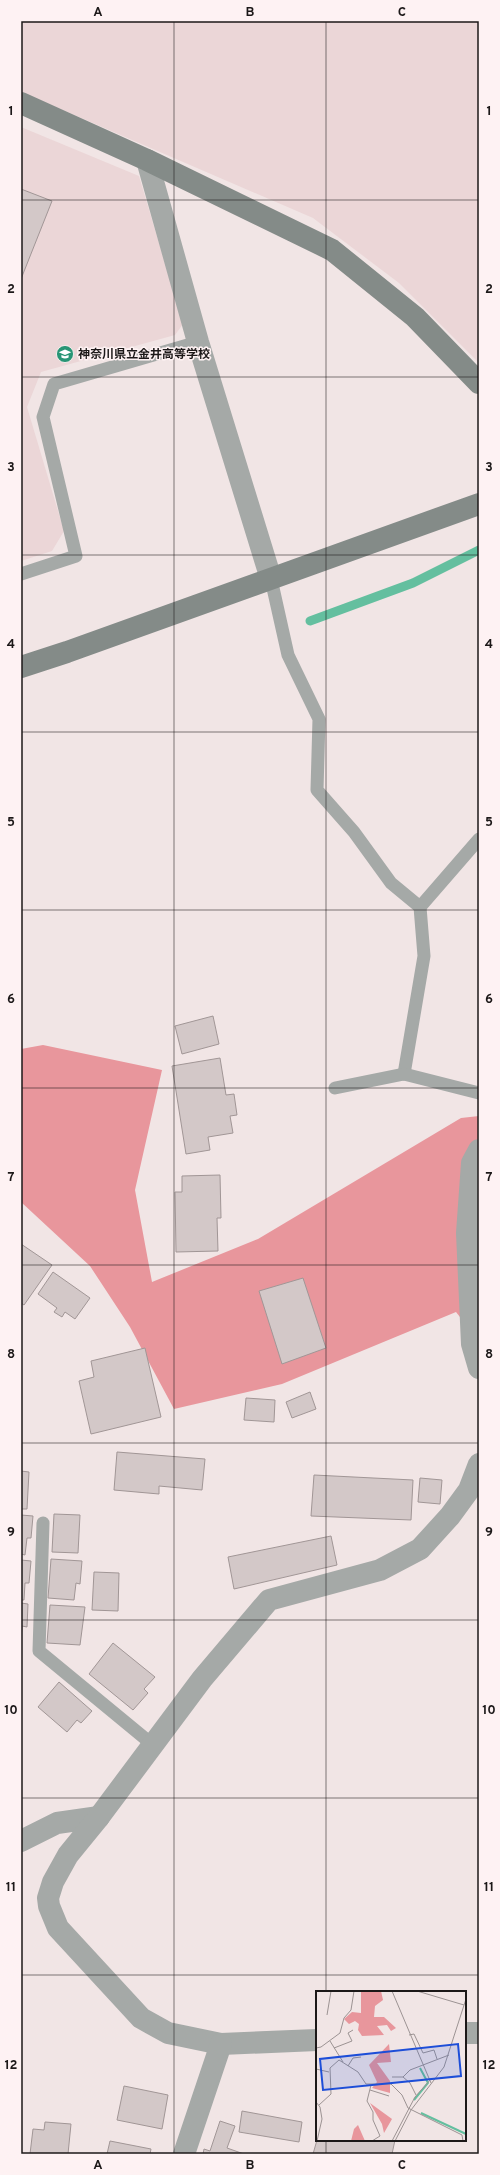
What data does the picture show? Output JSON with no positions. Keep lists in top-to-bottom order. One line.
{"places":{"school or university":["神奈川県立金井高等学校"]},"grid":{"columns":["A","B","C"],"rows":["1","2","3","4","5","6","7","8","9","10","11","12"]}}
